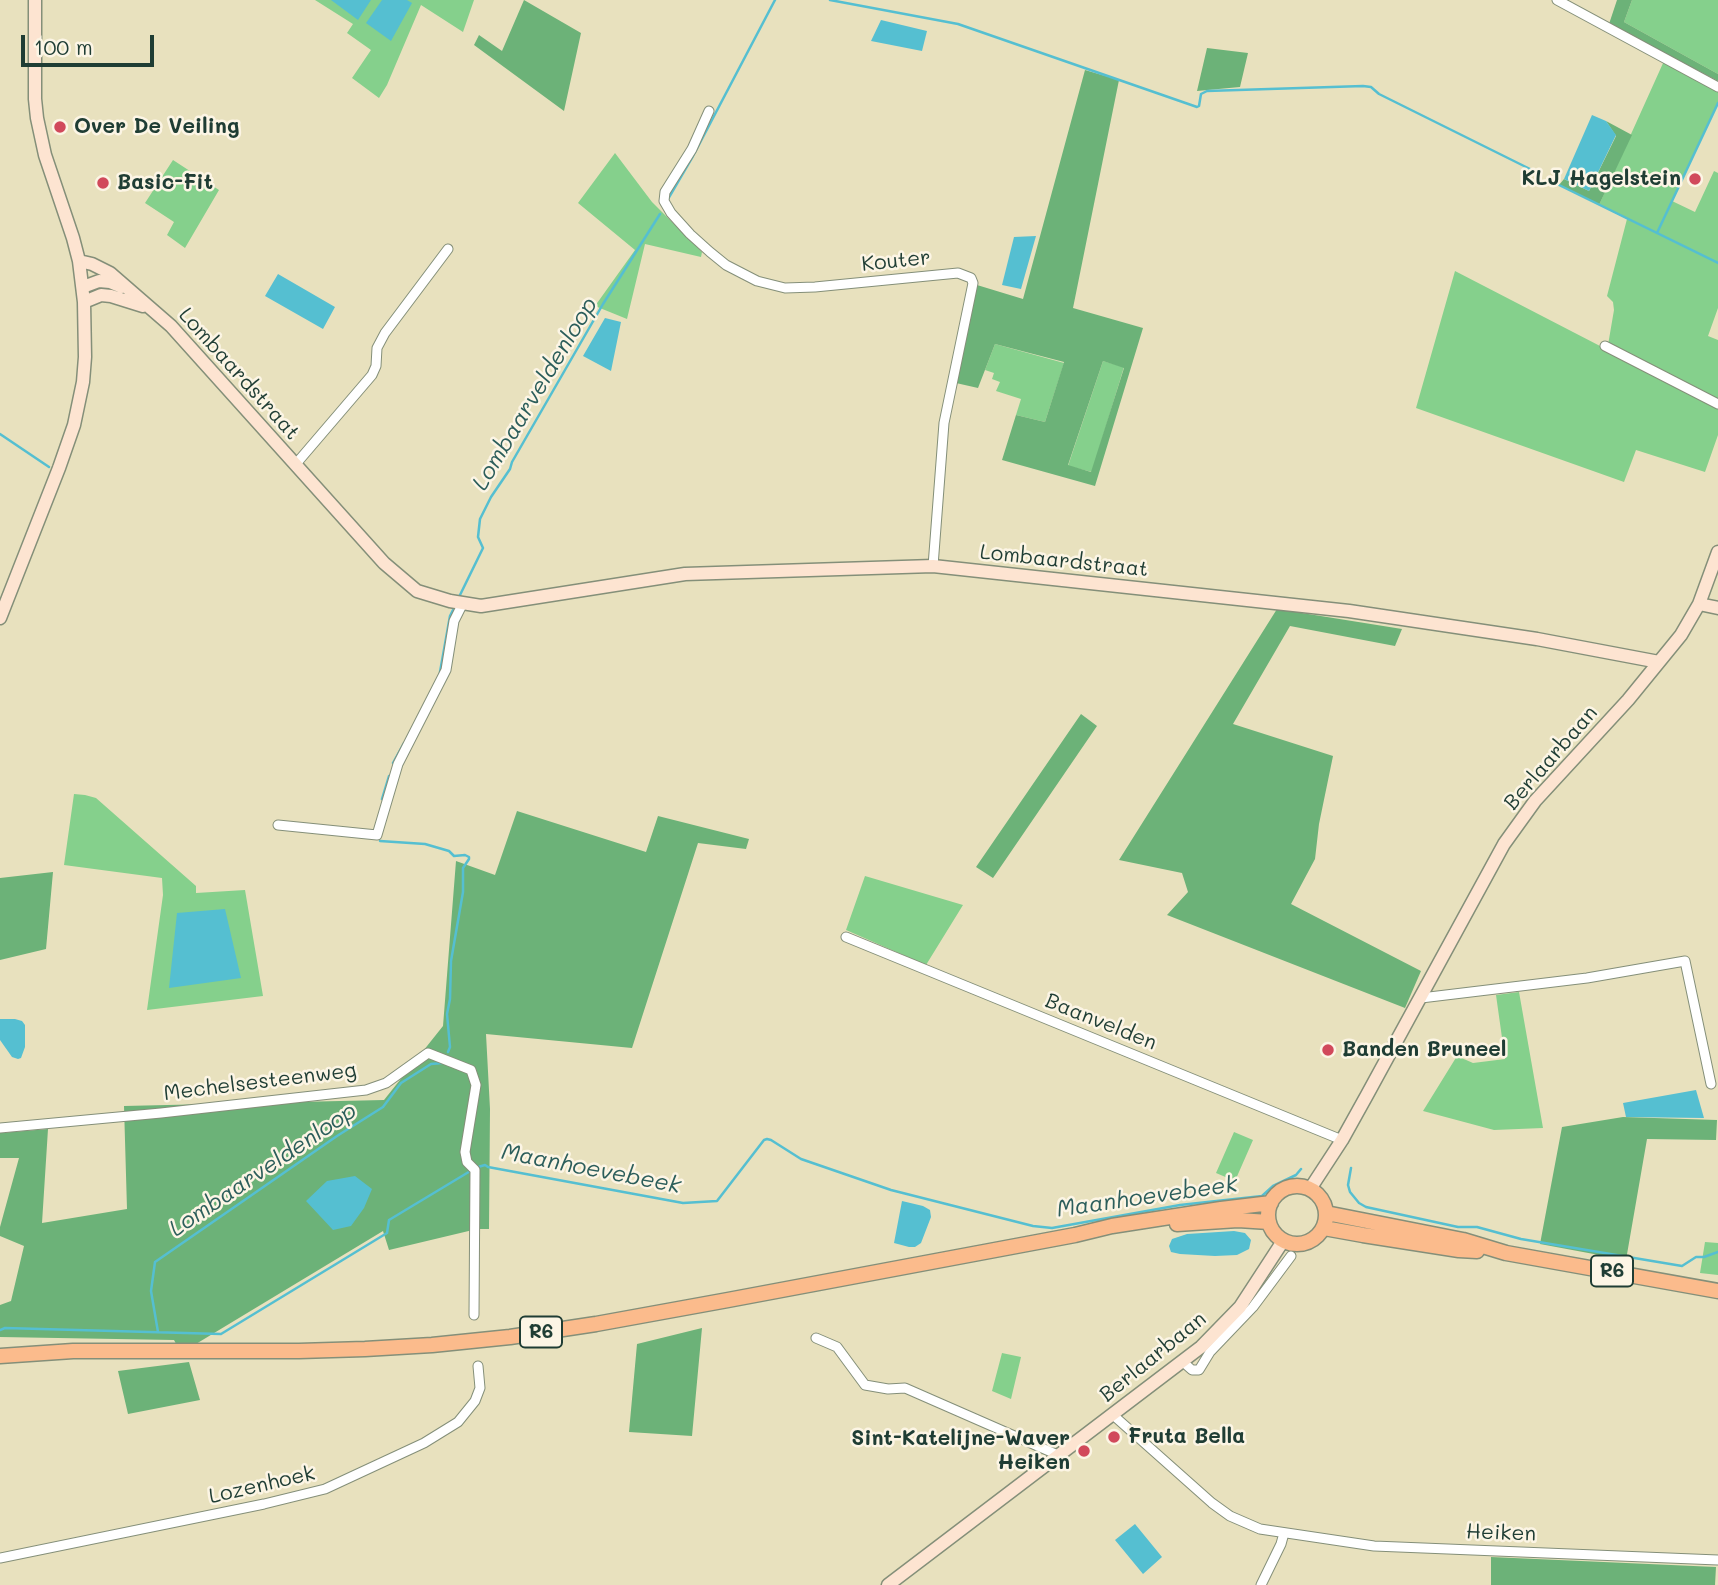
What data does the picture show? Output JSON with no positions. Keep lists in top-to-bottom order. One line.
{"streets":{"main road":["R6"],"street":["Kouter","Lombaardstraat","Berlaarbaan","Baanvelden","Mechelsesteenweg","Lozenhoek","Heiken"]},"crossings":[["Kouter","Lombaardstraat"],["Lombaardstraat","Berlaarbaan"],["Berlaarbaan","Baanvelden"],["Berlaarbaan","R6"],["Berlaarbaan","Heiken"]],"water":["Lombaarveldenloop","Maanhoevebeek"],"places":["Over De Veiling","KLJ Hagelstein","Basic-Fit","Banden Bruneel","Fruta Bella","Sint-Katelijne-Waver Heiken"],"scale_bar":"100 m"}
